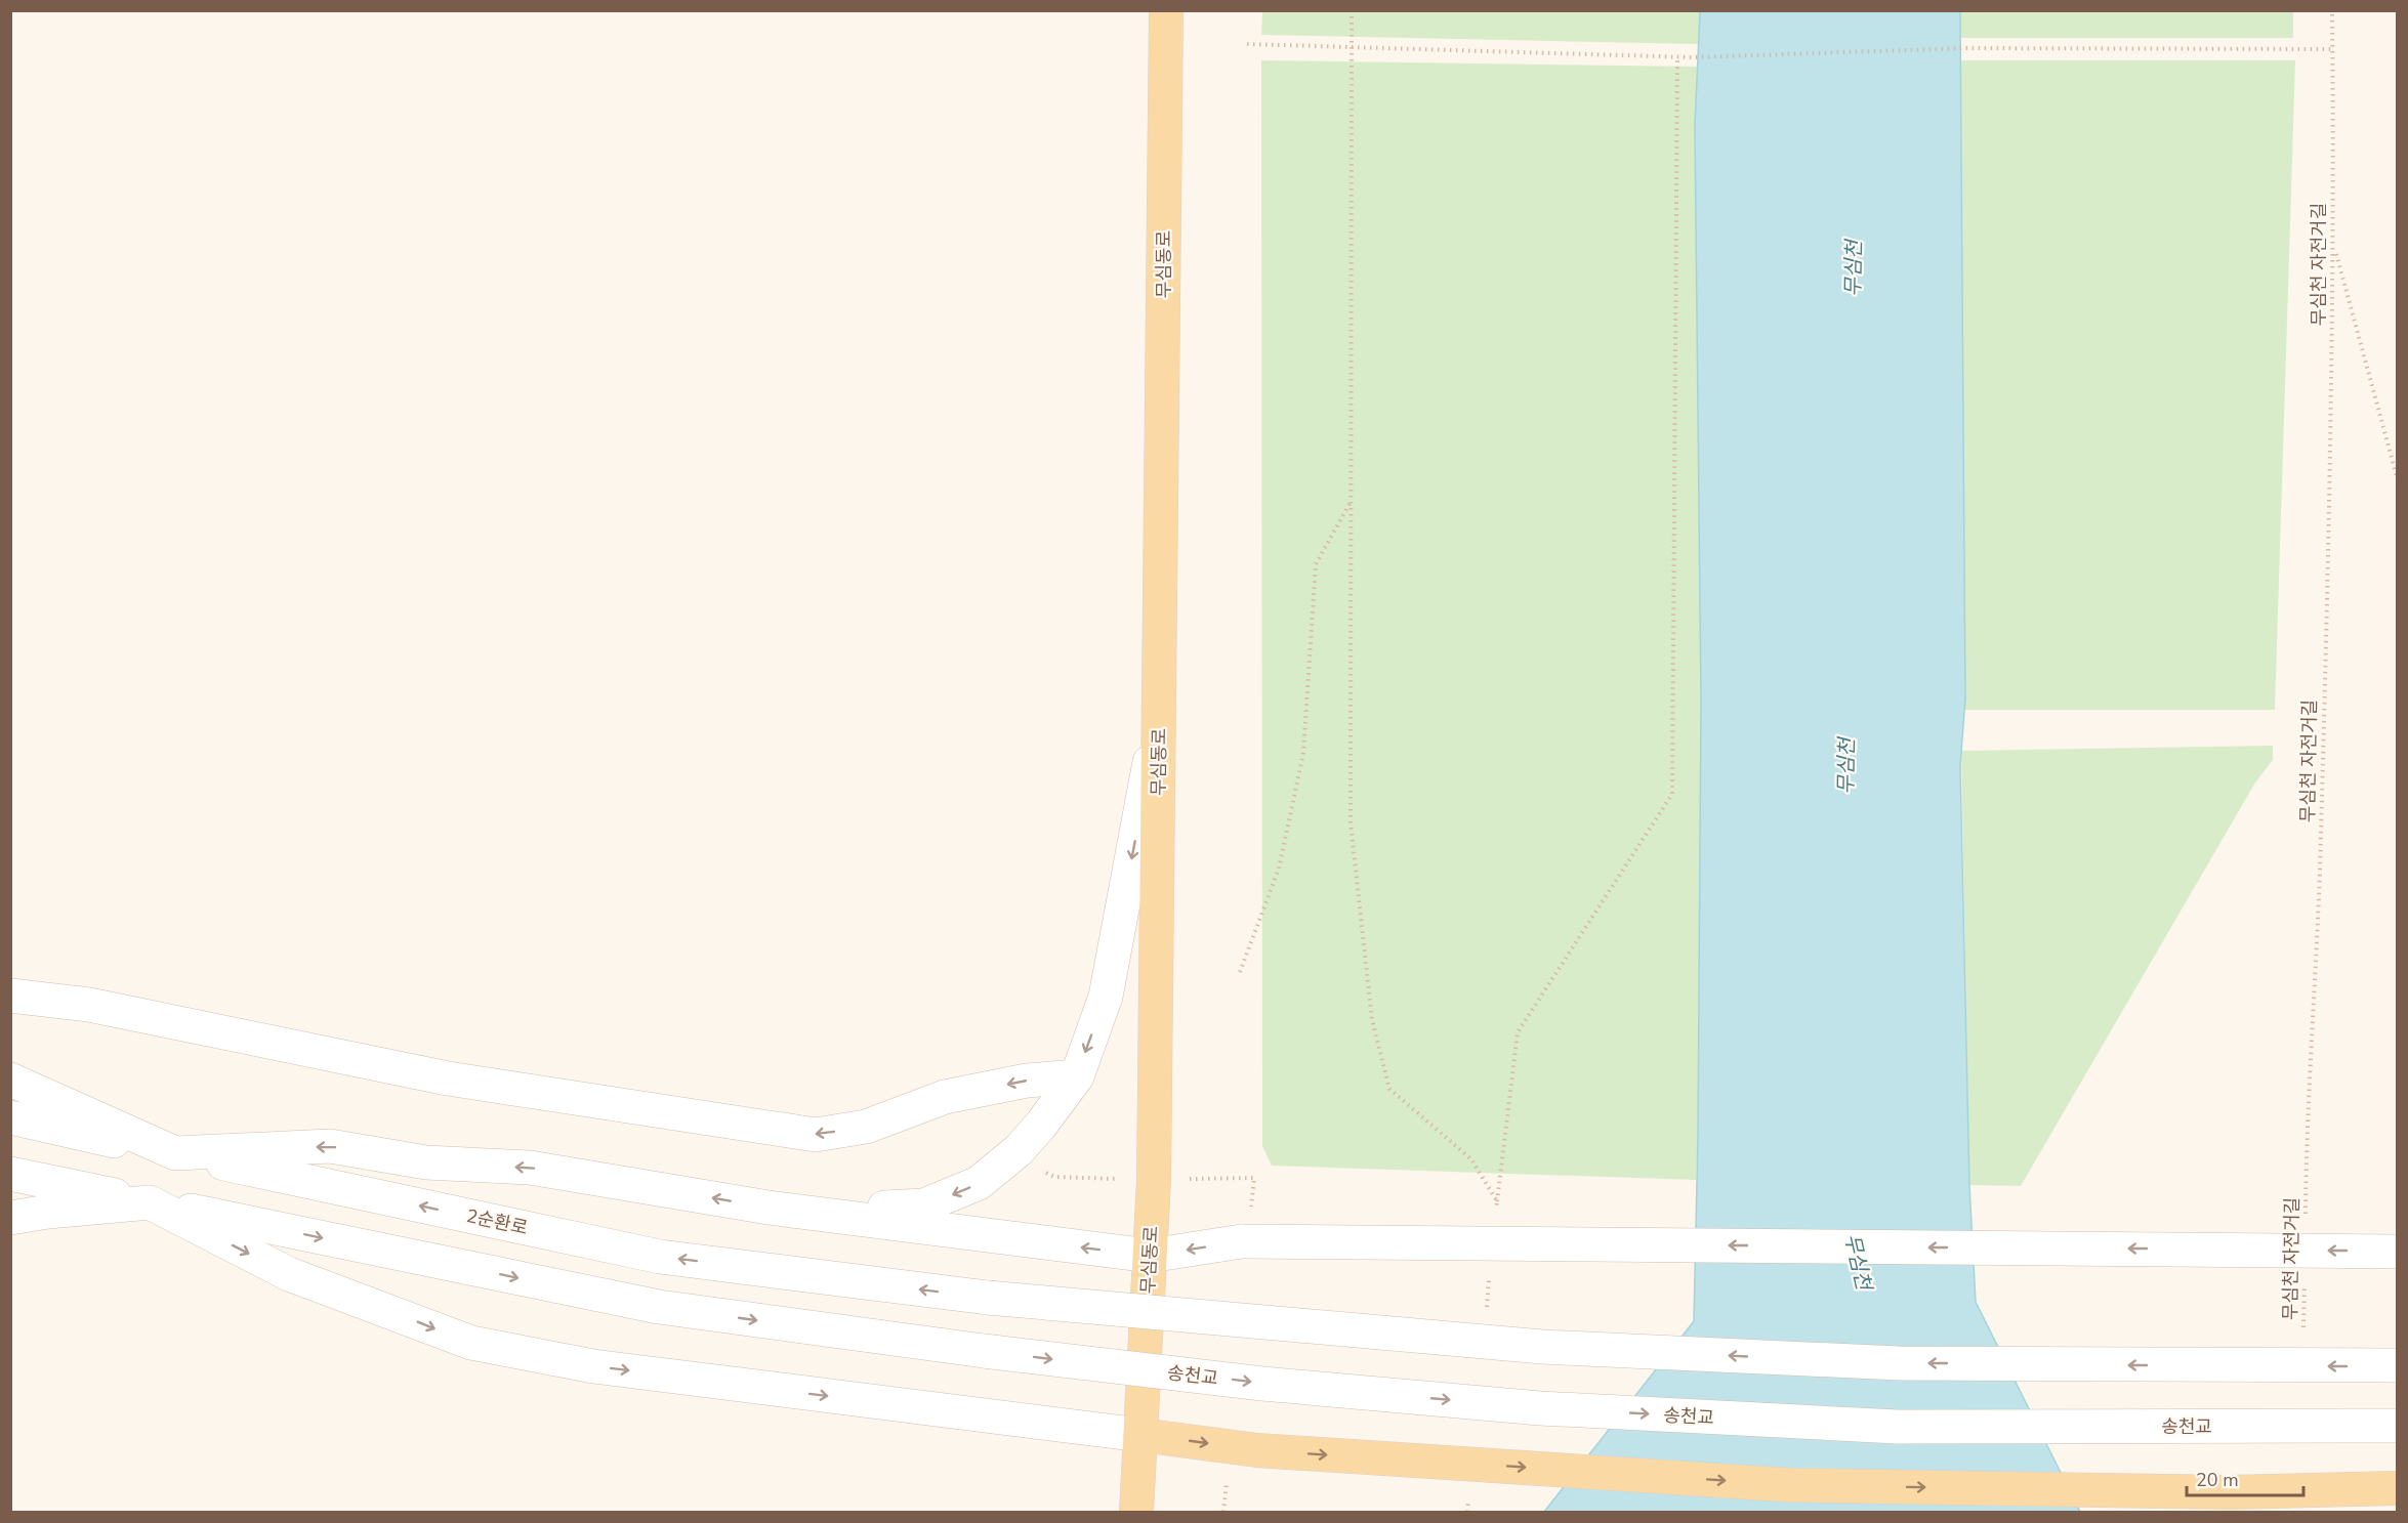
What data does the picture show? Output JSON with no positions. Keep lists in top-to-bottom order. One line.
{"streets":{"main road":["무심동로"],"street":["2순환로","송천교"],"path":["무심천 자전거길"]},"water":["무심천"],"scale_bar":"20 m"}
